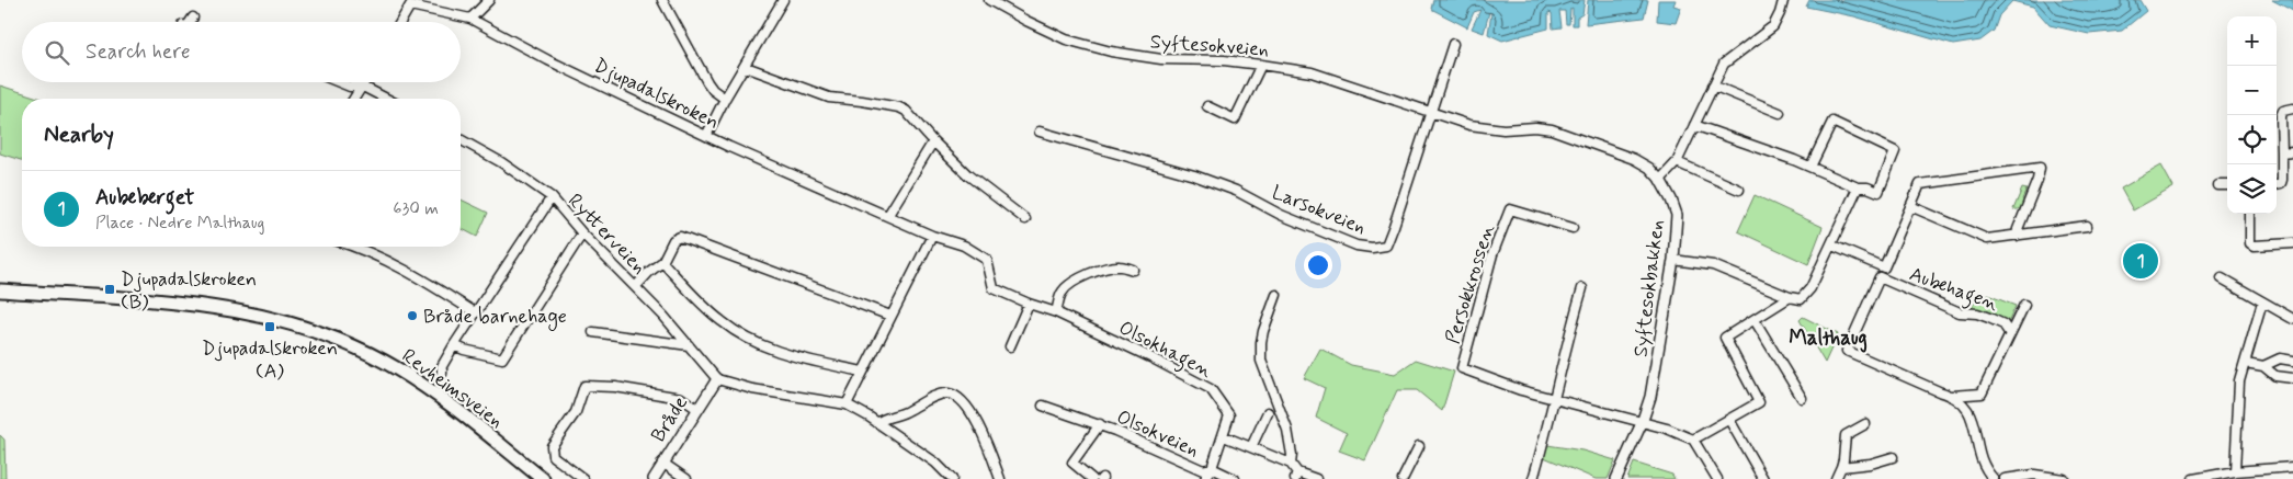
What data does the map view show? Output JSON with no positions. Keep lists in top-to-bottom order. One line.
{"streets":{"main road":["Revheimsveien"],"street":["Syftesokveien","Djupadalskroken","Larsokveien","Rytterveien","Persokkrossen","Syftesokbakken","Aubehagen","Olsokhagen","Bråde","Olsokveien"]},"crossings":[["Syftesokveien","Larsokveien"],["Syftesokveien","Syftesokbakken"],["Djupadalskroken","Olsokhagen"],["Larsokveien","Syftesokbakken"],["Rytterveien","Bråde"],["Persokkrossen","Syftesokbakken"],["Olsokhagen","Olsokveien"]],"districts":["Malthaug"],"places":{"transit":["Djupadalskroken (B)","Djupadalskroken (A)"],"other":["Bråde barnehage"]},"page":{"map_buttons":["+","−"],"search":"Search here","heading":"Nearby","list":[{"mark":"1","name":"Aubeberget","note":"Place · Nedre Malthaug","value":"630 m"}],"pins":"1"}}
